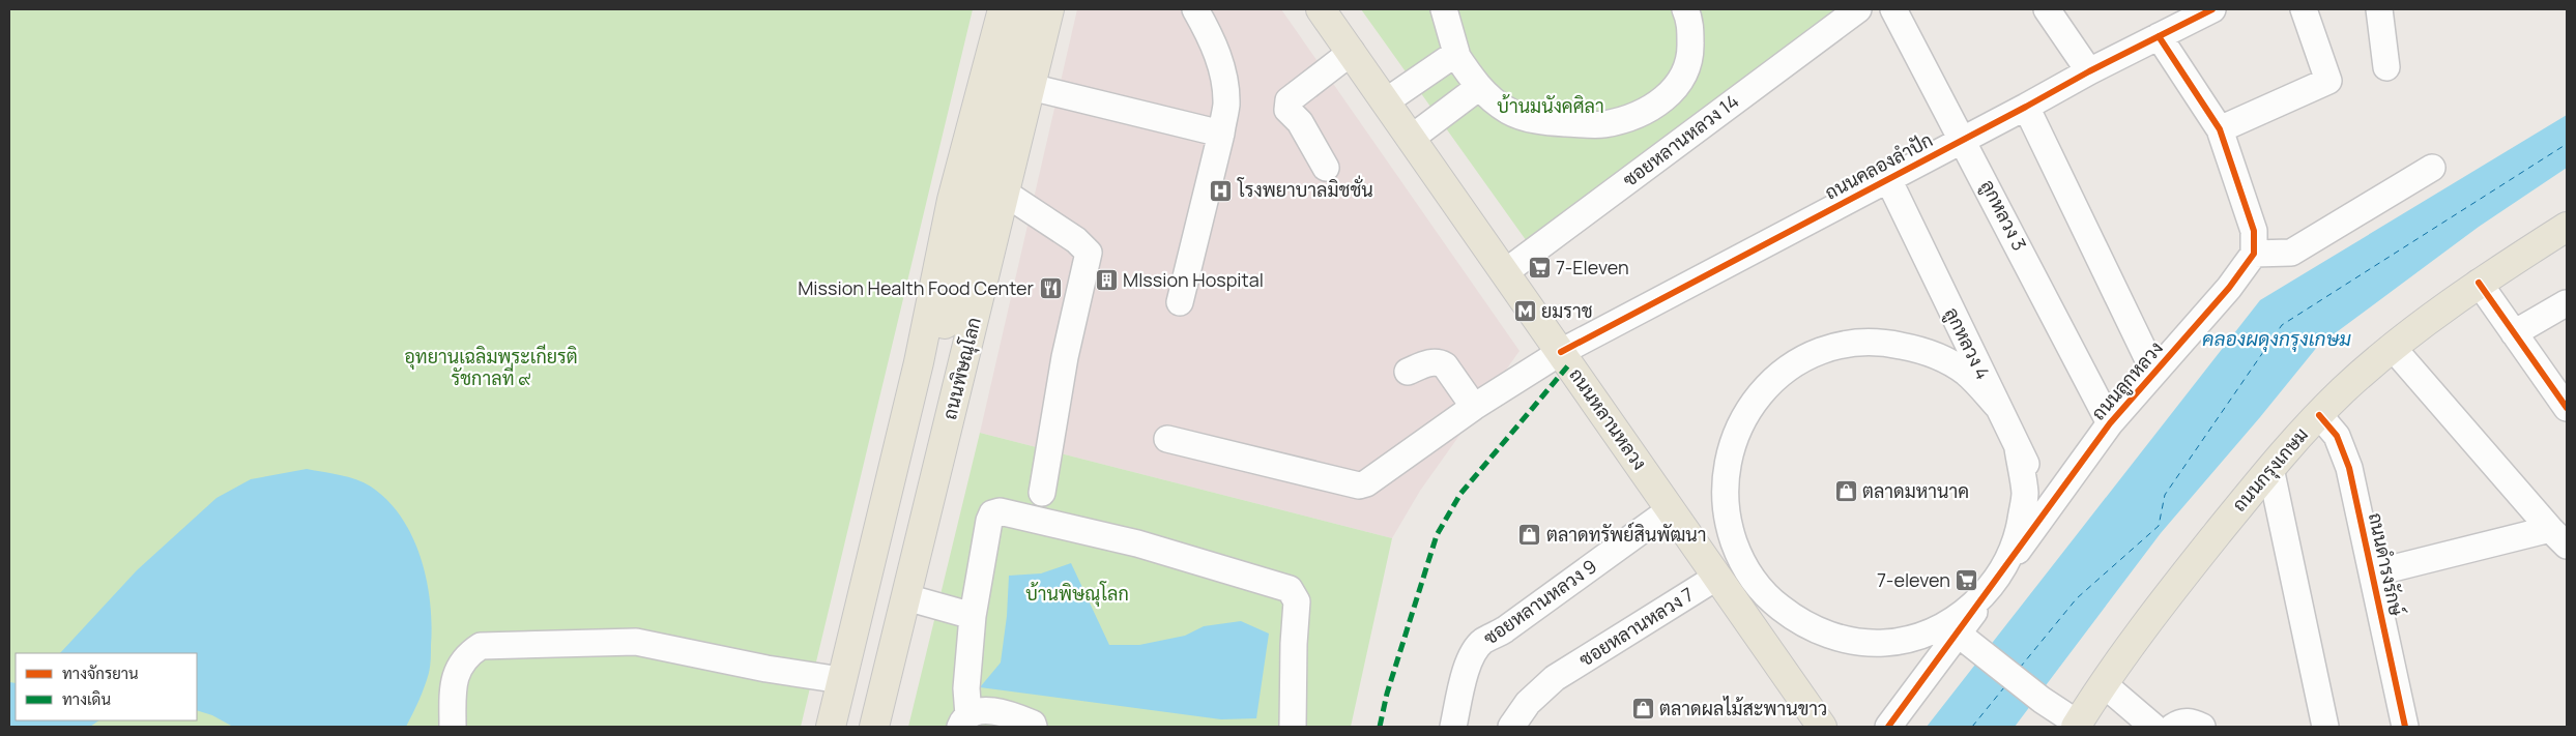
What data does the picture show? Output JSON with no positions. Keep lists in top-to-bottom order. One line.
{"streets":{"main road":["ถนนพิษณุโลก","ถนนหลานหลวง","ถนนกรุงเกษม"],"street":["ซอยหลานหลวง 14","ถนนคลองลำปัก","ลูกหลวง 3","ลูกหลวง 4","ถนนลูกหลวง","ถนนดำรงรักษ์","ซอยหลานหลวง 9","ซอยหลานหลวง 7"]},"crossings":[["ซอยหลานหลวง 14","ถนนหลานหลวง"],["ถนนคลองลำปัก","ลูกหลวง 3"],["ถนนคลองลำปัก","ลูกหลวง 4"],["ถนนคลองลำปัก","ถนนหลานหลวง"],["ลูกหลวง 3","ถนนลูกหลวง"],["ลูกหลวง 4","ถนนลูกหลวง"],["ถนนหลานหลวง","ซอยหลานหลวง 9"],["ถนนหลานหลวง","ซอยหลานหลวง 7"],["ถนนกรุงเกษม","ถนนดำรงรักษ์"]],"water":["คลองผดุงกรุงเกษม"],"parks":["บ้านมนังคศิลา","อุทยานเฉลิมพระเกียรติ รัชกาลที่ ๙","บ้านพิษณุโลก"],"places":{"hospital":["โรงพยาบาลมิชชั่น"],"supermarket":["7-Eleven","7-eleven"],"building":["MIssion Hospital"],"restaurant":["Mission Health Food Center"],"metro station":["ยมราช"],"shop":["ตลาดมหานาค","ตลาดทรัพย์สินพัฒนา","ตลาดผลไม้สะพานขาว"]},"legend":["ทางจักรยาน","ทางเดิน"]}
